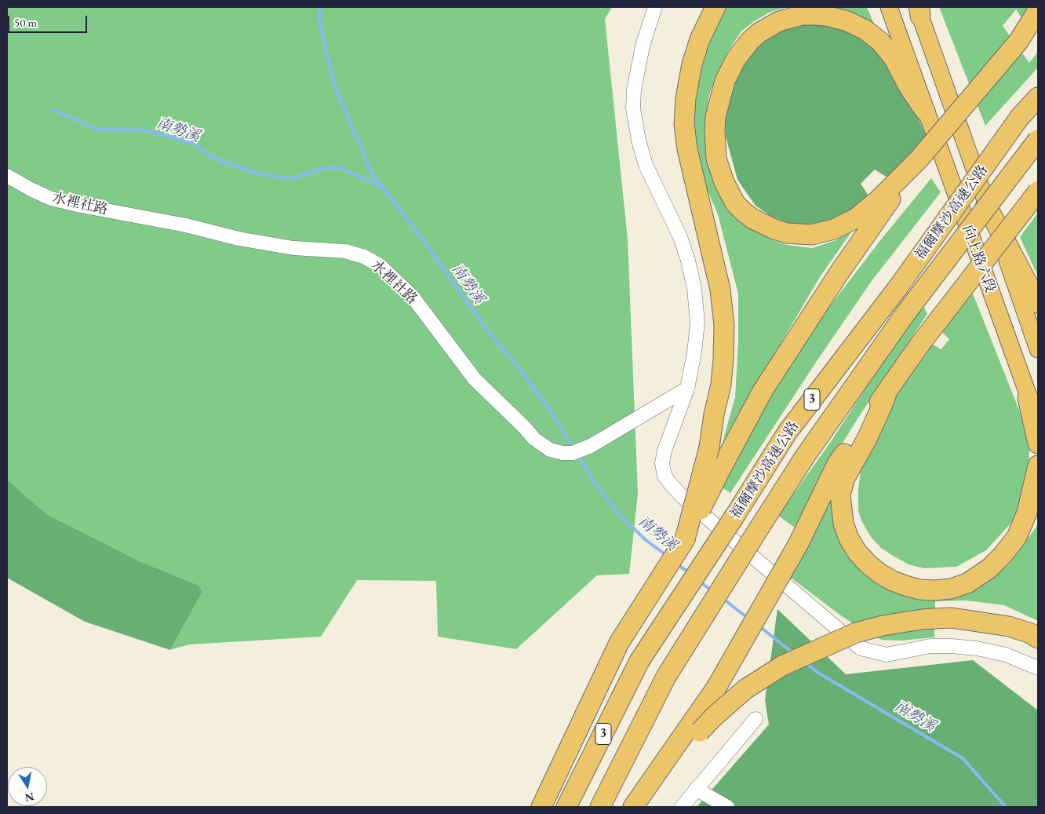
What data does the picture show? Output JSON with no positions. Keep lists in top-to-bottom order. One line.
{"streets":{"highway":["福爾摩沙高速公路","3"],"main road":["向上路六段"],"street":["水裡社路"]},"water":["南勢溪"],"scale_bar":"50 m","north":"bottom"}
